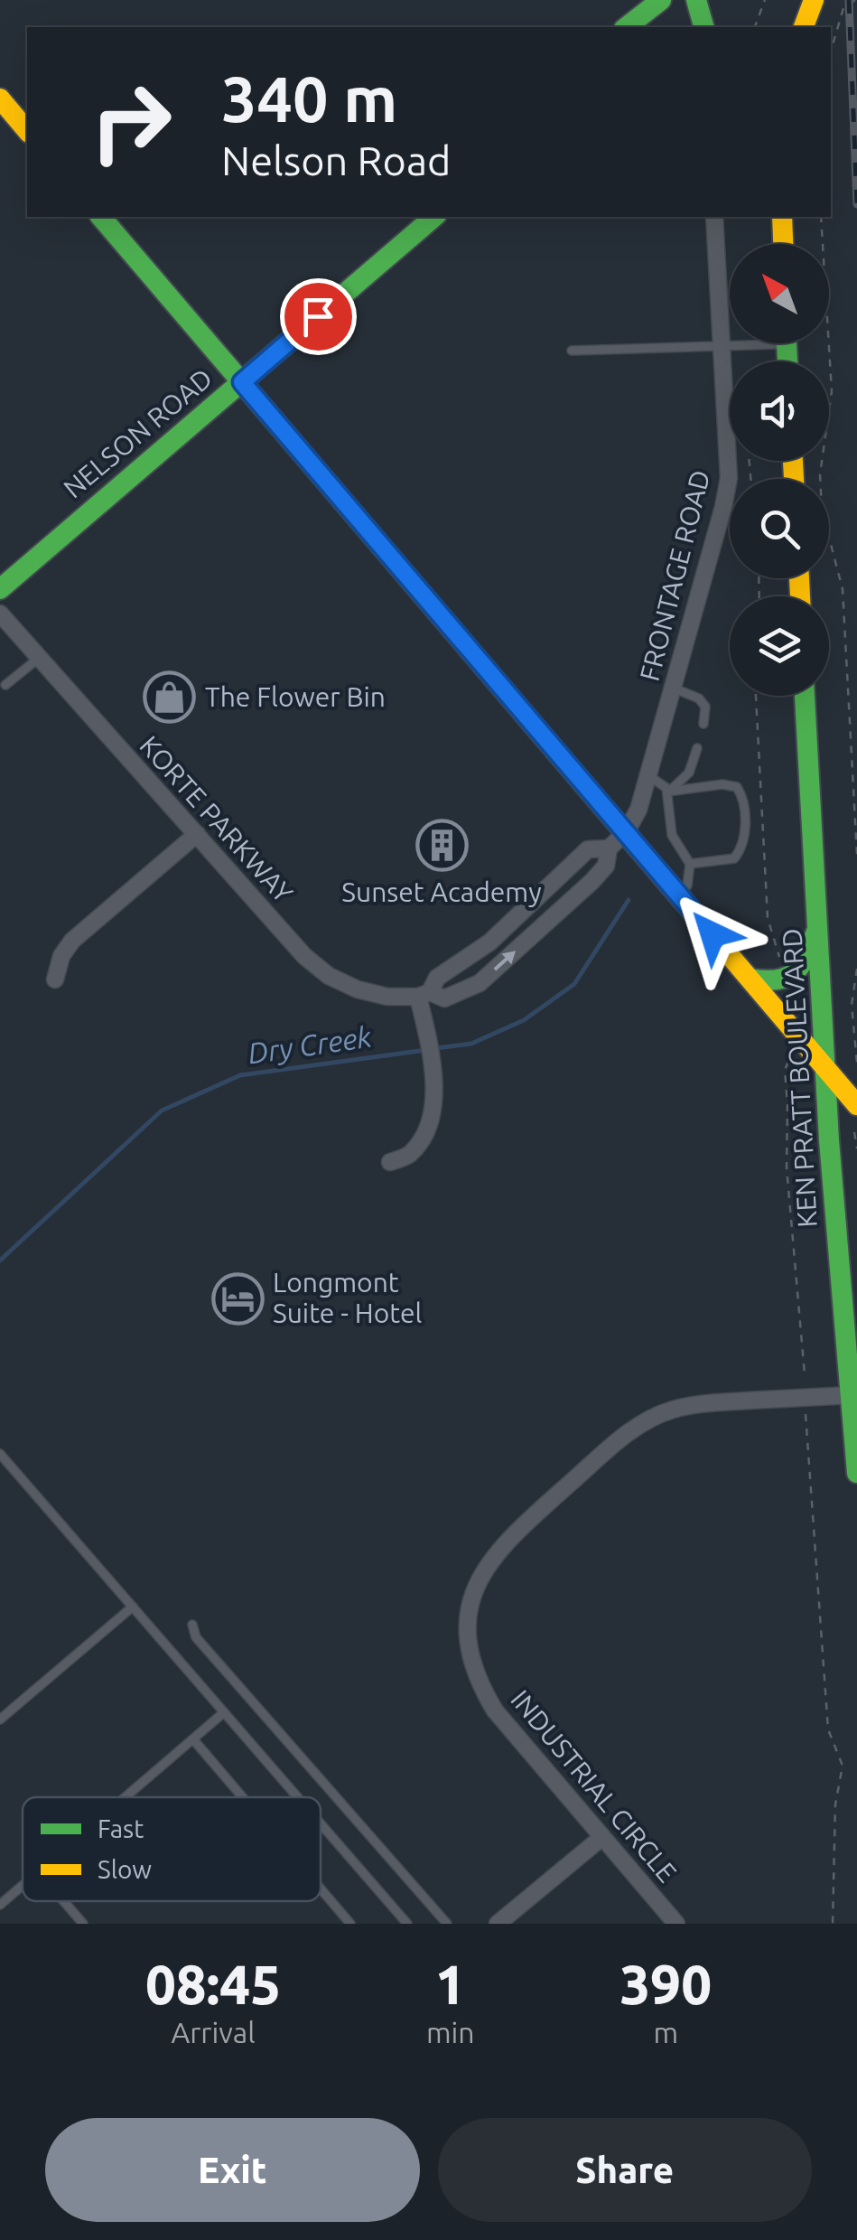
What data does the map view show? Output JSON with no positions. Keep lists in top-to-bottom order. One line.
{"streets":{"main road":["NELSON ROAD","KEN PRATT BOULEVARD"],"street":["FRONTAGE ROAD","KORTE PARKWAY","INDUSTRIAL CIRCLE"]},"crossings":[["FRONTAGE ROAD","KORTE PARKWAY"],["KEN PRATT BOULEVARD","INDUSTRIAL CIRCLE"]],"water":["Dry Creek"],"places":{"shop":["The Flower Bin"],"building":["Sunset Academy"],"hotel":["Longmont Suite - Hotel"]},"legend":["Fast","Slow"],"north":"top left","page":{"turn":["340 m","Nelson Road"],"eta":["08:45","Arrival","1","min","390","m"],"buttons":["Exit","Share"]}}
